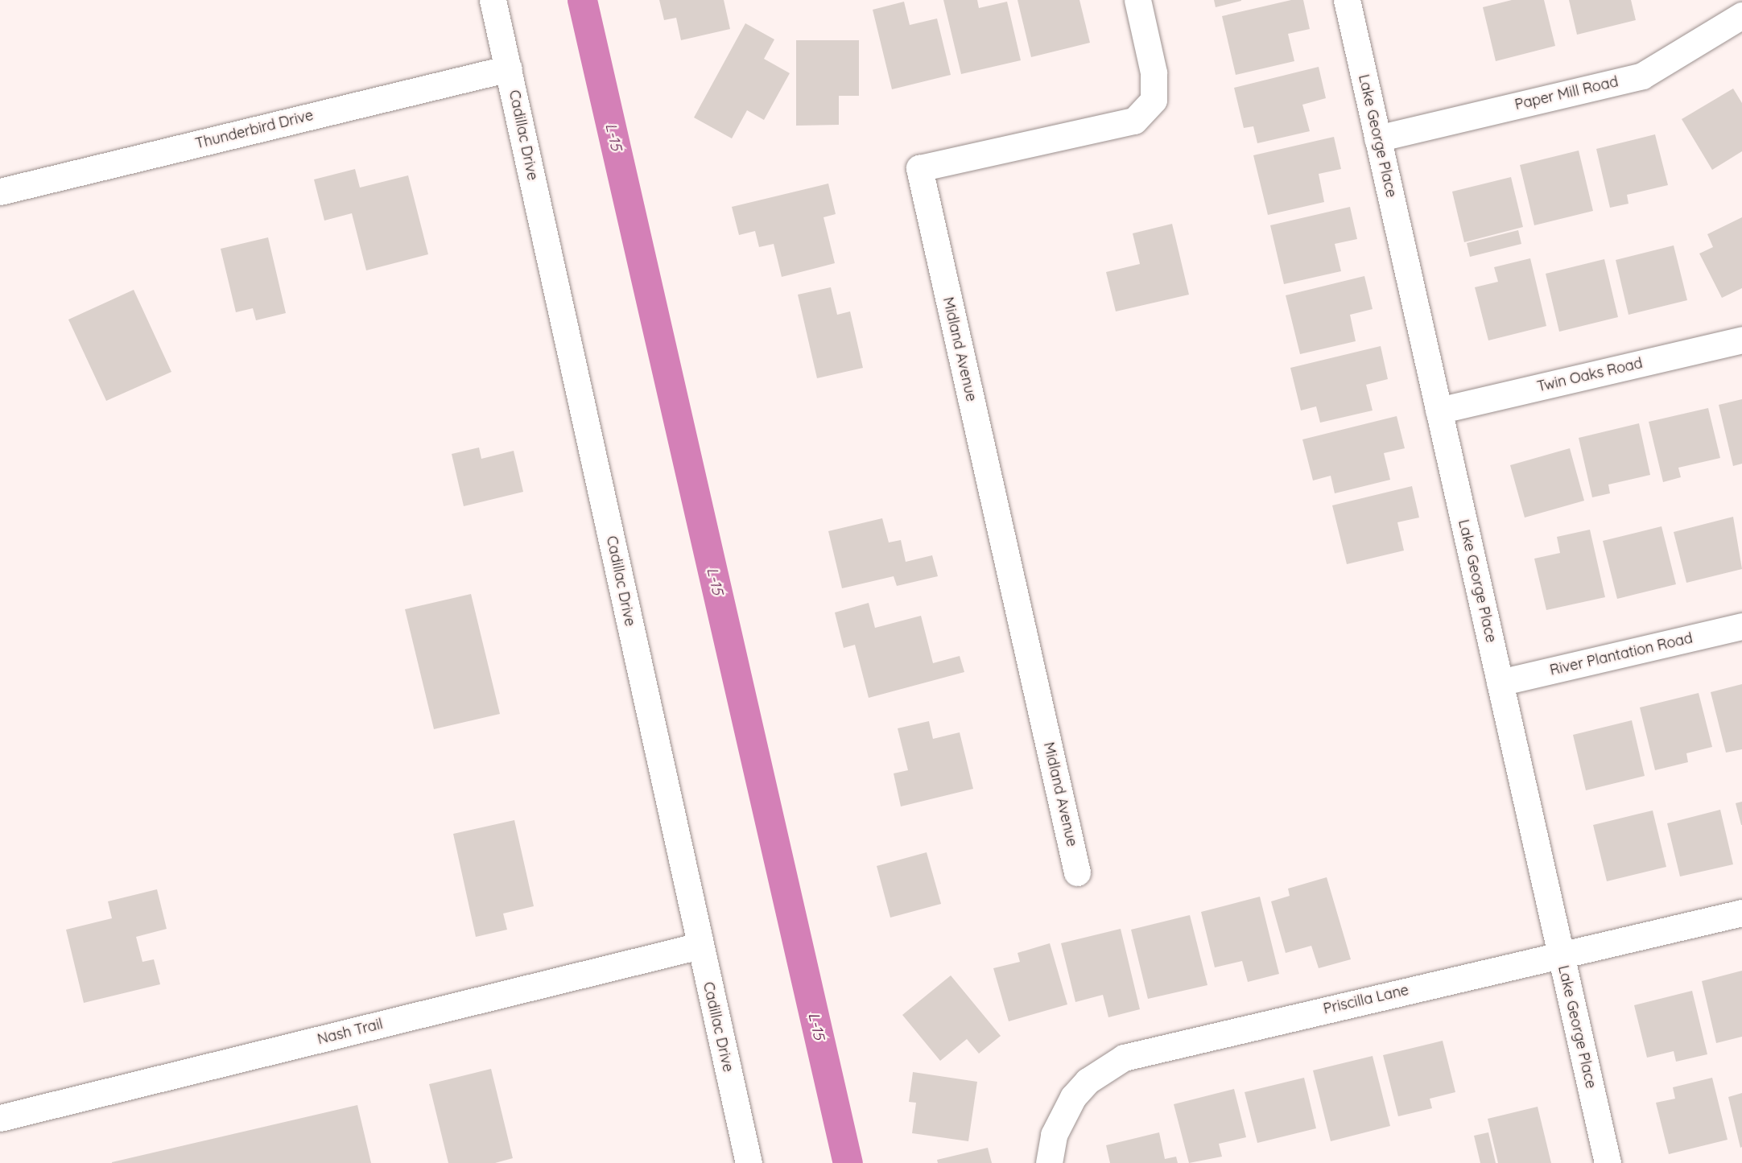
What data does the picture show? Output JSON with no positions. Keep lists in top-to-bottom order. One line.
{"streets":{"street":["Paper Mill Road","Thunderbird Drive","Cadillac Drive","Lake George Place","Midland Avenue","Twin Oaks Road","River Plantation Road","Priscilla Lane","Nash Trail"]},"crossings":[["Paper Mill Road","Lake George Place"],["Thunderbird Drive","Cadillac Drive"],["Cadillac Drive","Nash Trail"],["Lake George Place","Twin Oaks Road"],["Lake George Place","River Plantation Road"],["Lake George Place","Priscilla Lane"]],"water":["L-15"]}
